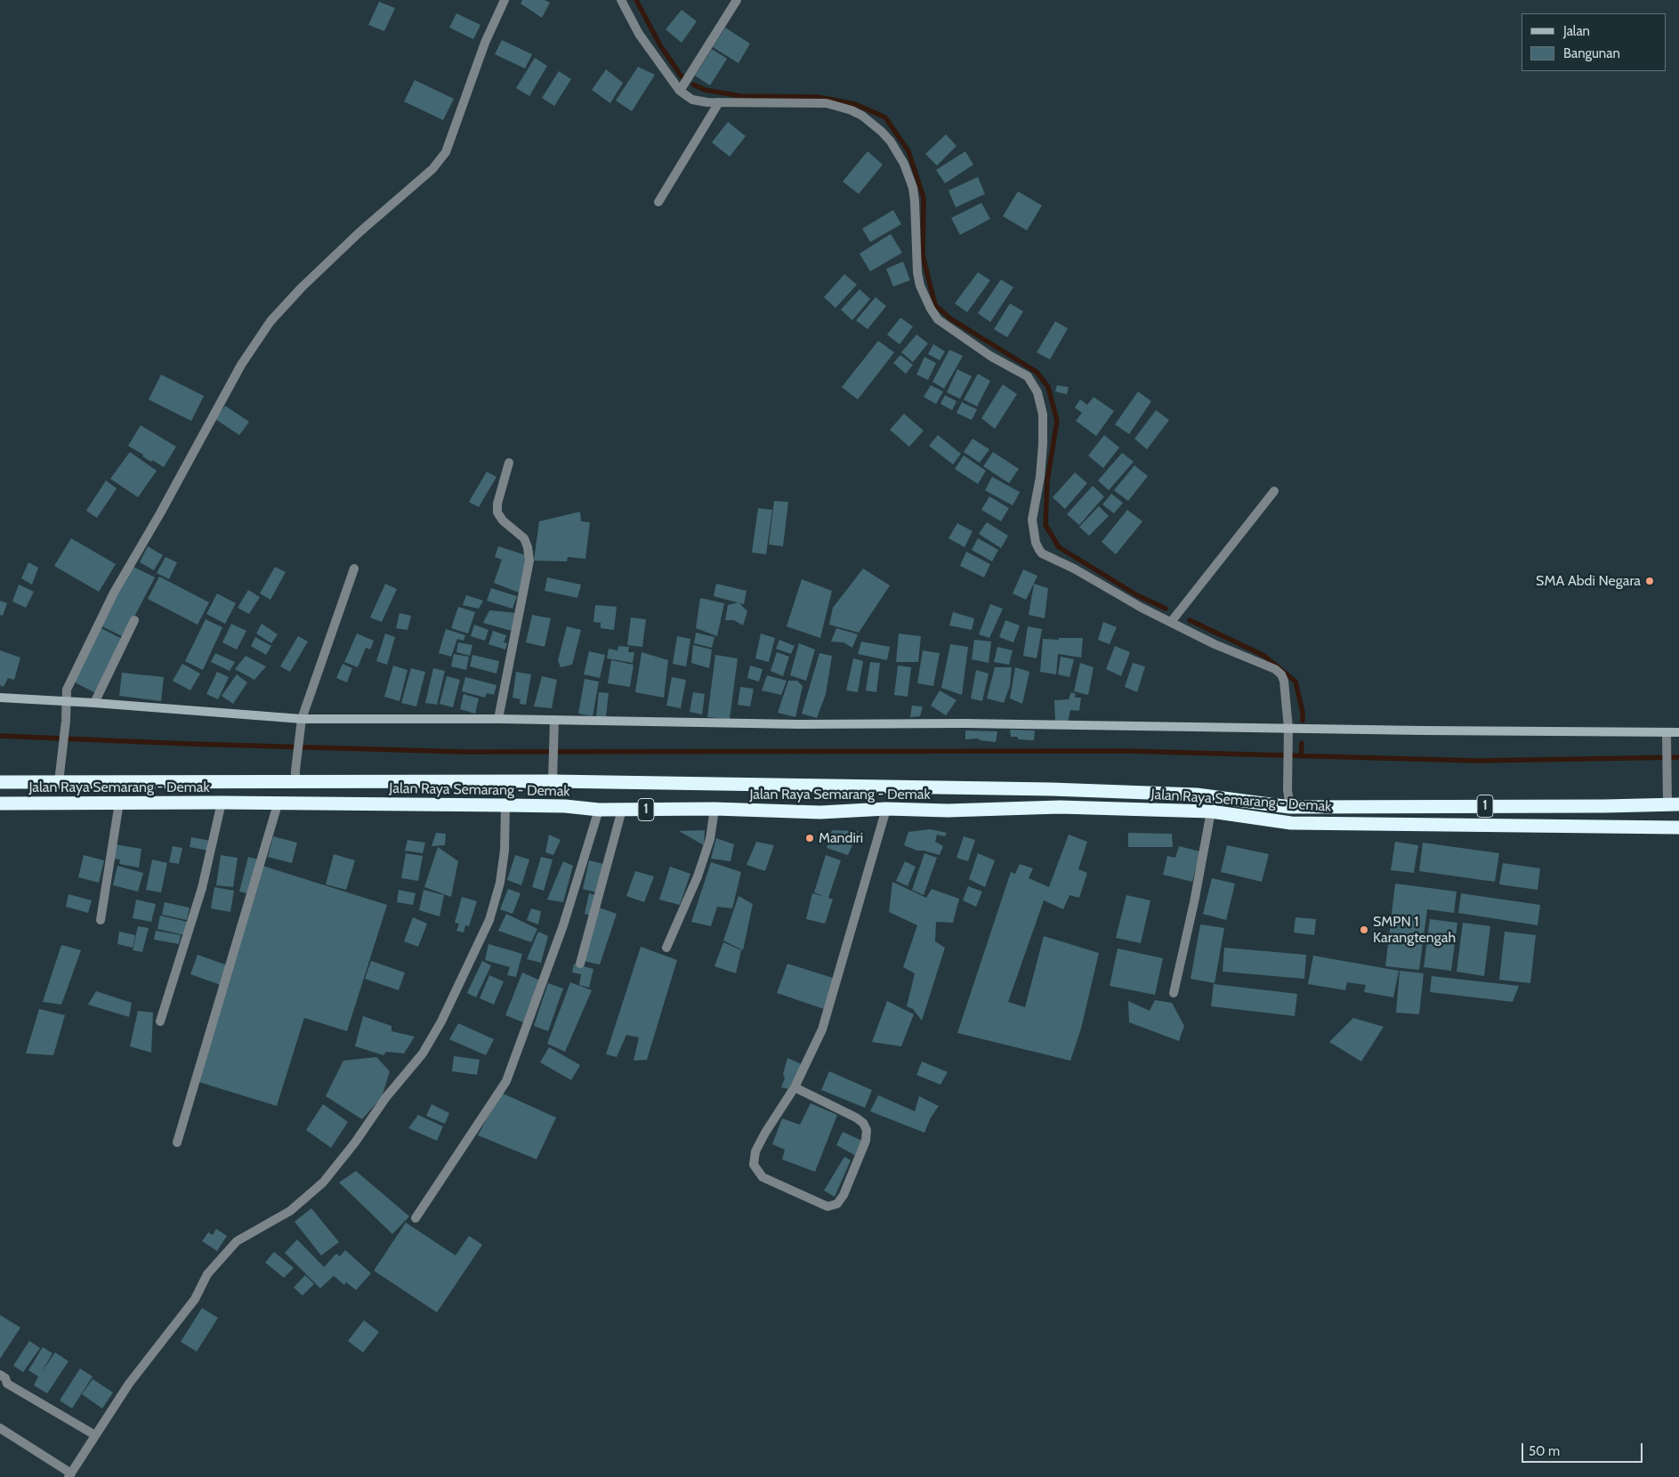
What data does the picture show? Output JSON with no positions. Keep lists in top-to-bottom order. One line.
{"streets":{"highway":["Jalan Raya Semarang - Demak","1"]},"places":["SMA Abdi Negara","Mandiri","SMPN 1 Karangtengah"],"legend":["Jalan","Bangunan"],"scale_bar":"50 m"}
